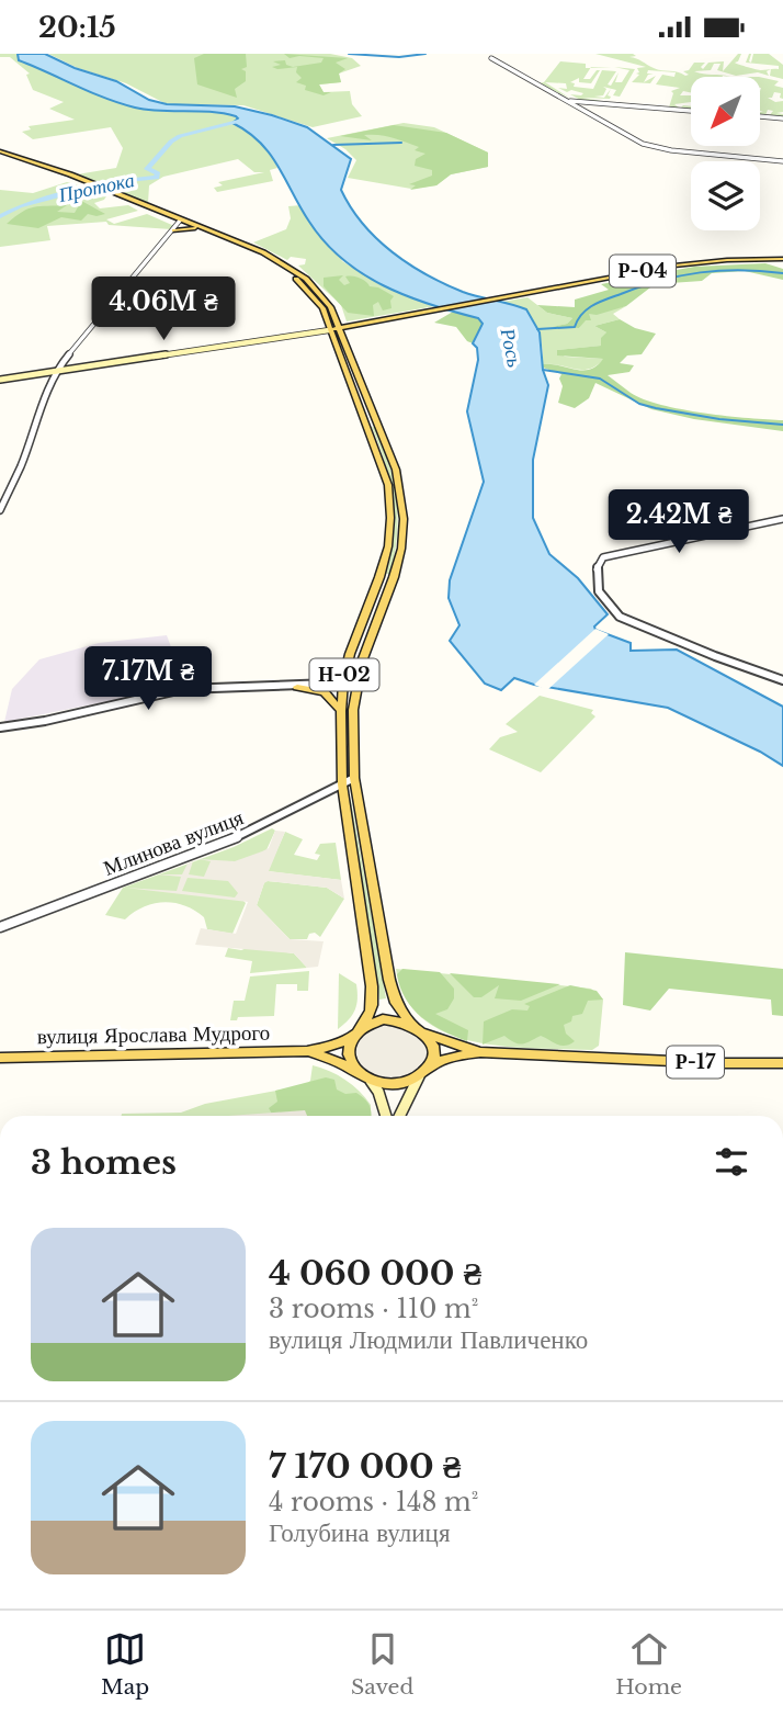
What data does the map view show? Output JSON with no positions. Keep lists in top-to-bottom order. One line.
{"streets":{"main road":["Р-04","Н-02","вулиця Ярослава Мудрого","Р-17"],"street":["Млинова вулиця"]},"crossings":[["Р-04","Н-02"],["Н-02","Млинова вулиця"],["Н-02","вулиця Ярослава Мудрого"],["Н-02","Р-17"],["вулиця Ярослава Мудрого","Р-17"]],"water":["Протока","Рось"],"north":"bottom left","page":{"status":"20:15","price":["4.06M ₴","2.42M ₴","7.17M ₴"],"heading":"3 homes","list":[{"name":"4 060 000 ₴","note":"3 rooms · 110 m² · вулиця Людмили Павличенко"},{"name":"7 170 000 ₴","note":"4 rooms · 148 m² · Голубина вулиця"}],"tabs":["Map","Saved","Home"]}}
